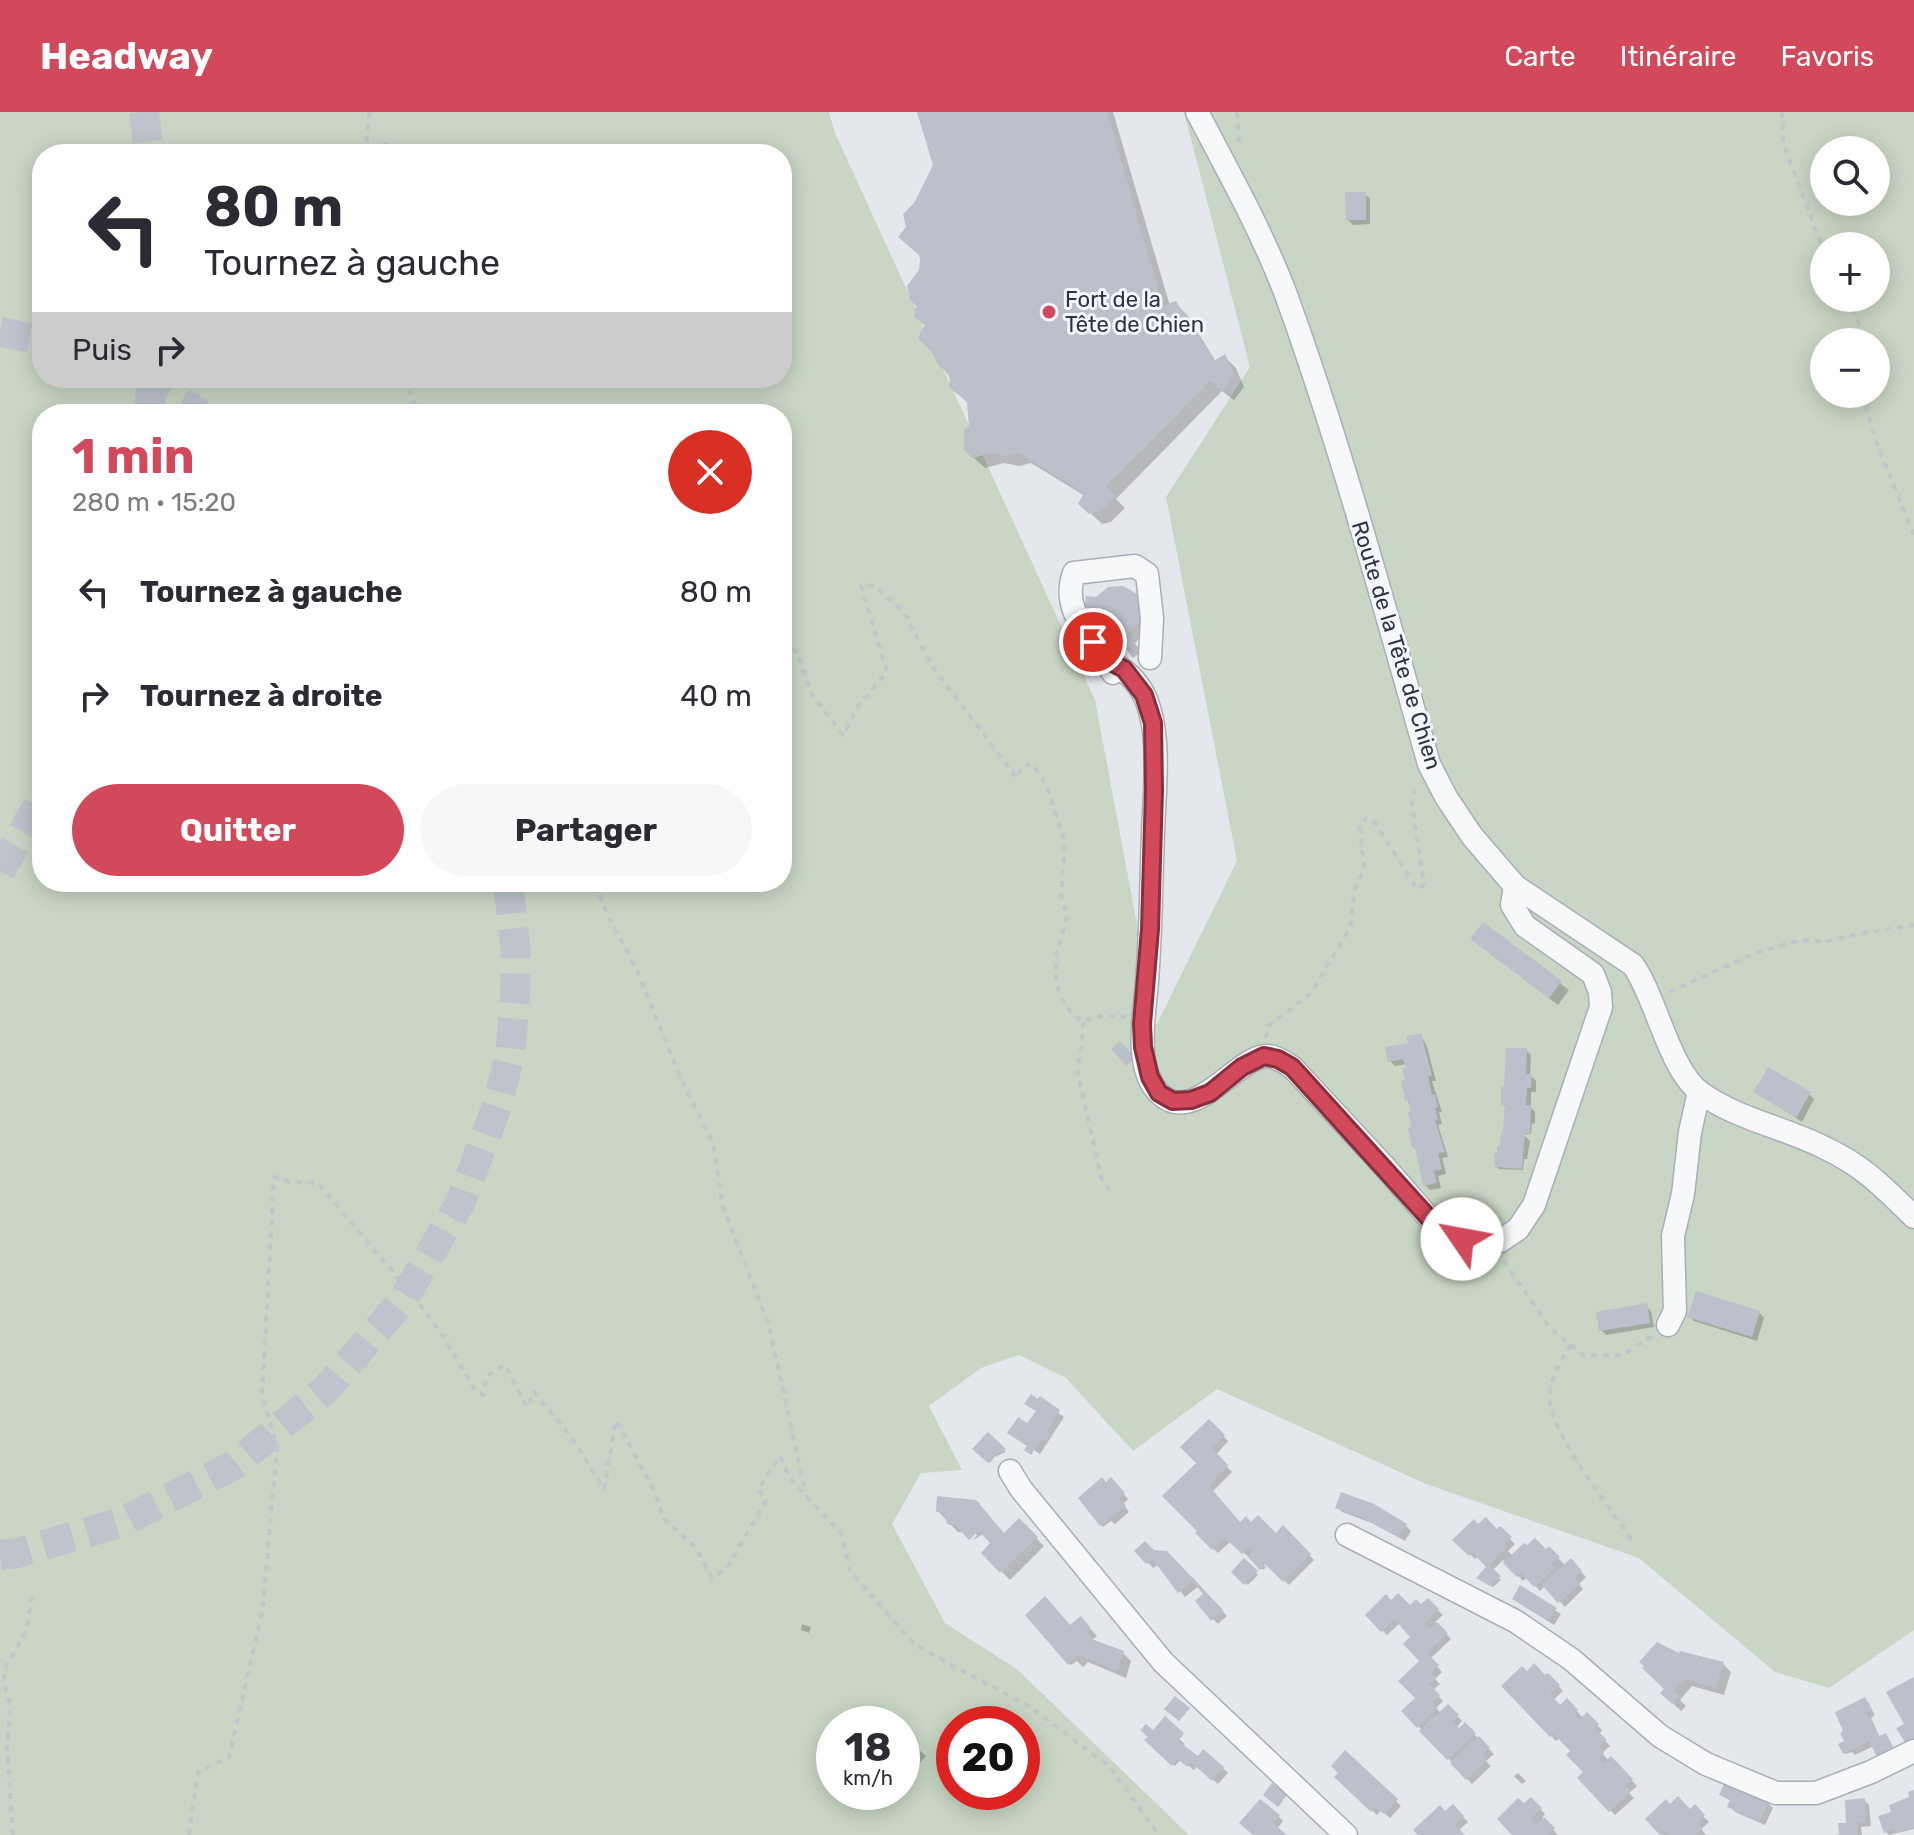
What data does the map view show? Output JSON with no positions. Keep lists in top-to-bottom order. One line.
{"streets":{"street":["Route de la Tête de Chien"]},"places":["Fort de la Tête de Chien"],"page":{"header":"Headway","nav":["Carte","Itinéraire","Favoris"],"map_buttons":["+","−"],"turn":["80 m","Tournez à gauche"],"then":"Puis","heading":["1 min","280 m · 15:20"],"list":[{"name":"Tournez à gauche","value":"80 m"},{"name":"Tournez à droite","value":"40 m"}],"buttons":["Quitter","Partager"],"speed":"18 km/h","limit":"20"}}
